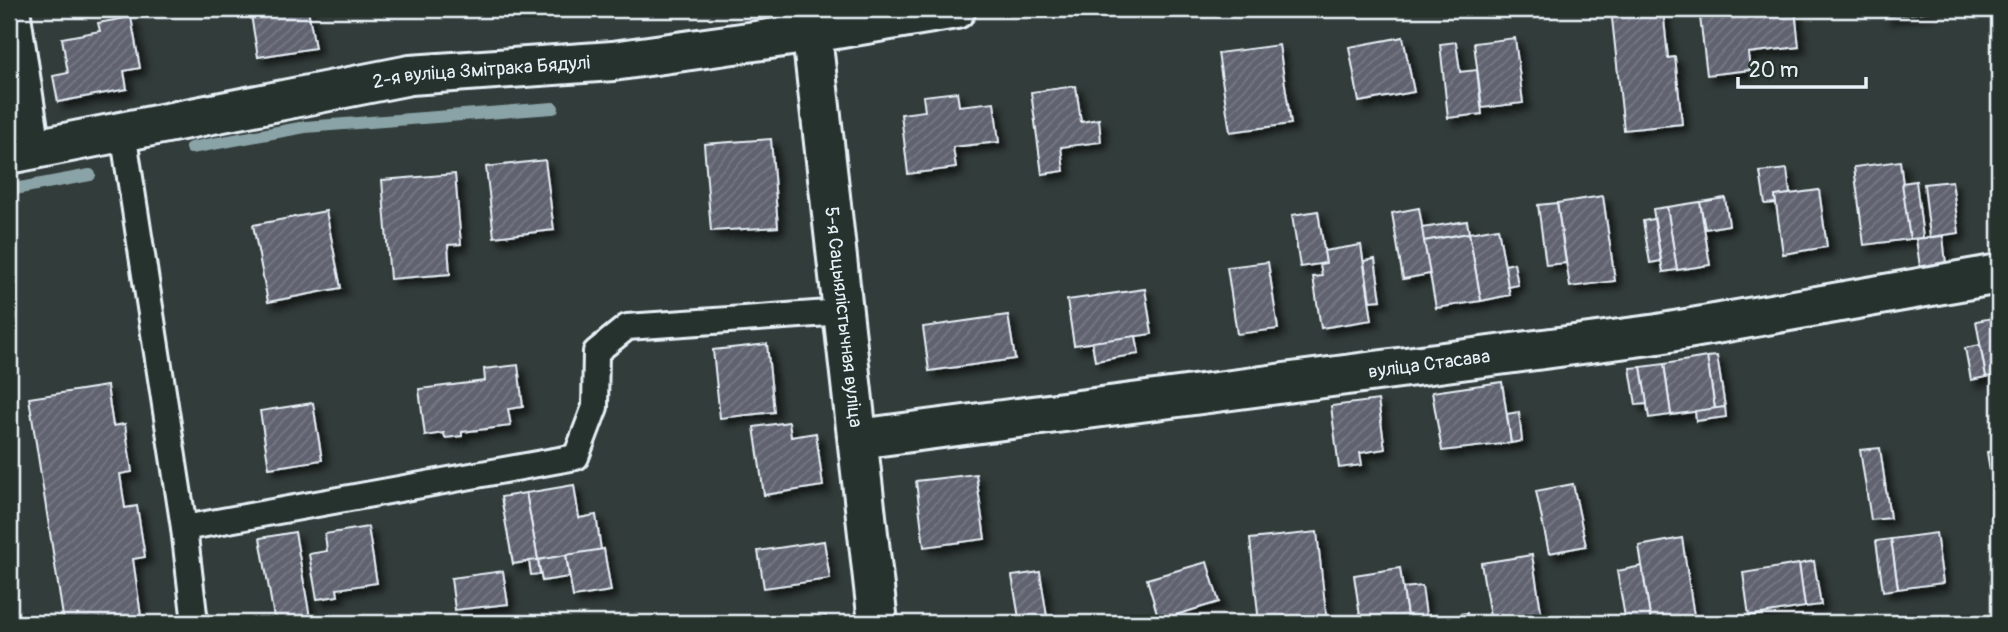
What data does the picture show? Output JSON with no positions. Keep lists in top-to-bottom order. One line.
{"streets":{"street":["2-я вуліца Змітрака Бядулі","5-я Сацыялістычная вуліца","вуліца Стасава"]},"crossings":[["2-я вуліца Змітрака Бядулі","5-я Сацыялістычная вуліца"],["5-я Сацыялістычная вуліца","вуліца Стасава"]],"scale_bar":"20 m"}
